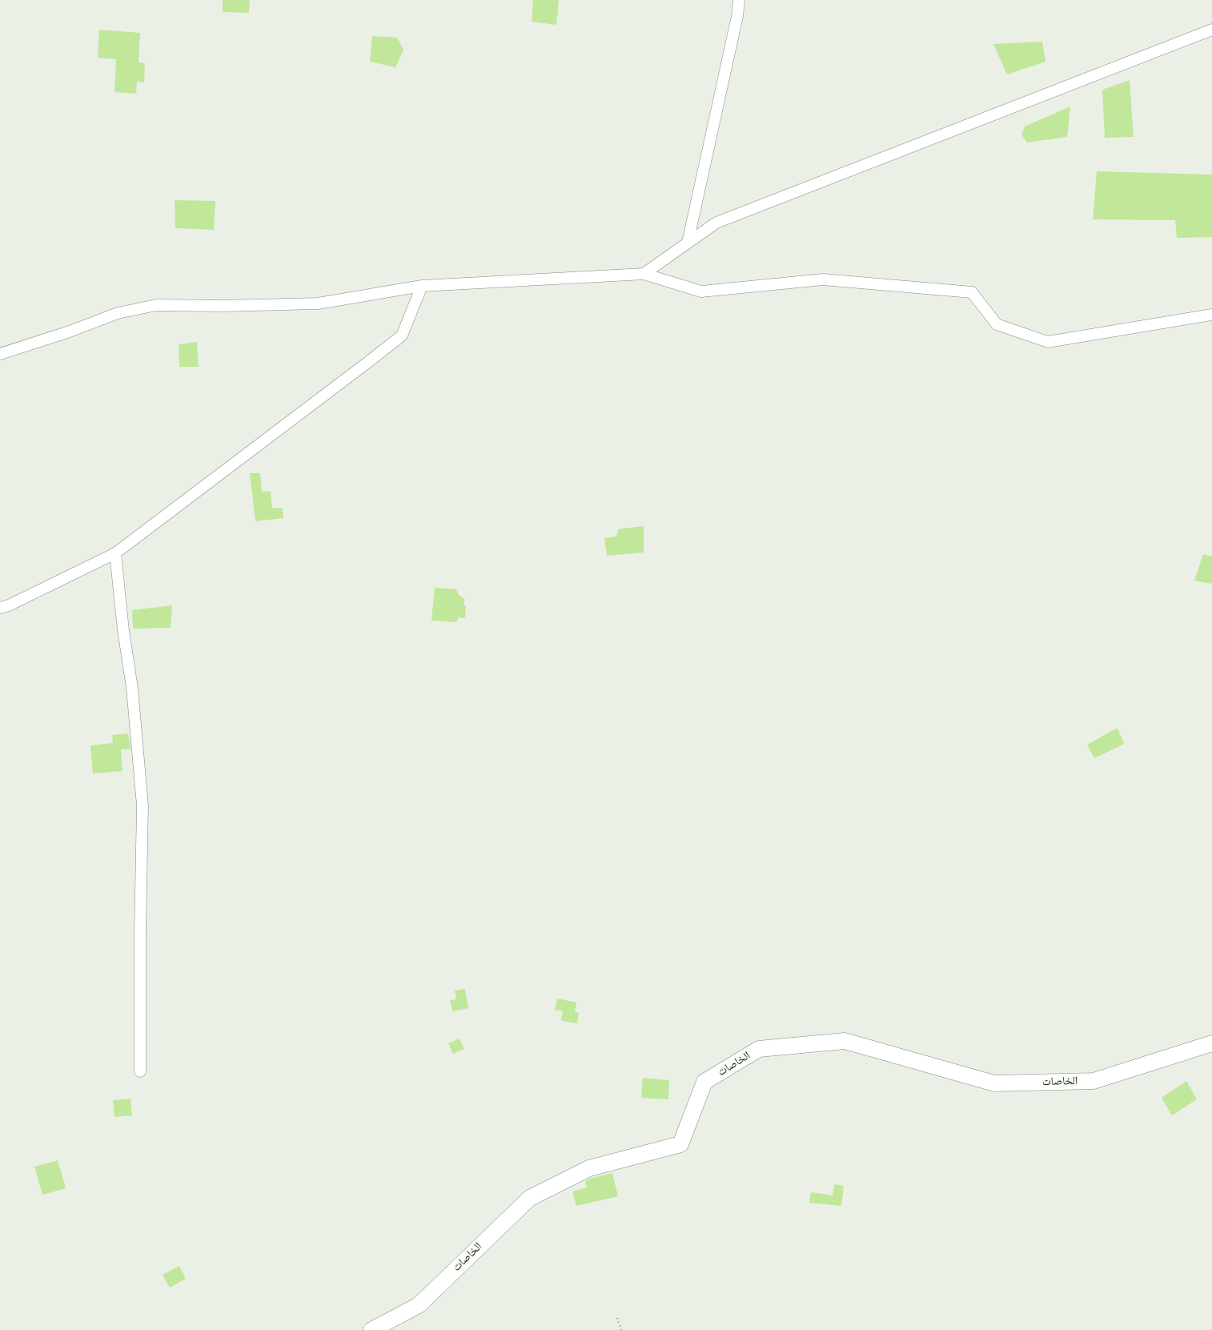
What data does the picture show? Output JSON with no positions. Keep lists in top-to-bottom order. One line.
{"streets":{"street":["الخاصات"]}}
